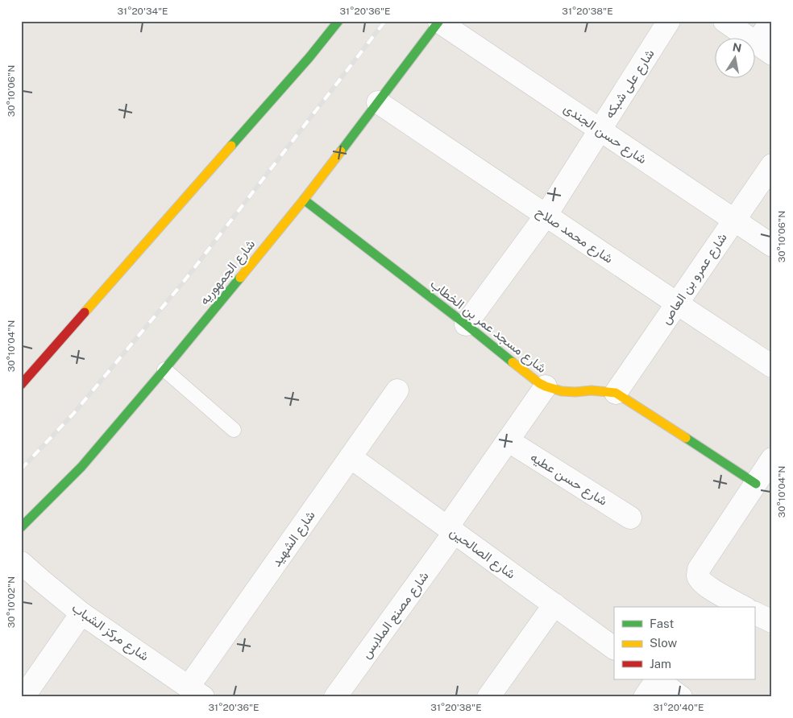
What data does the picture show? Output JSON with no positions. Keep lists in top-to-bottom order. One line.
{"streets":{"street":["شارع على شبكه","شارع حسن الجندى","شارع محمد صلاح","شارع الجمهوريه","شارع عمرو بن العاص","شارع مسجد عمر بن الخطاب","شارع حسن عطيه","شارع الشهيد","شارع الصالحين","شارع مصنع الملابس","شارع مركز الشباب"]},"crossings":[["شارع على شبكه","شارع حسن الجندى"],["شارع على شبكه","شارع محمد صلاح"],["شارع على شبكه","شارع مسجد عمر بن الخطاب"],["شارع حسن الجندى","شارع الجمهوريه"],["شارع حسن الجندى","شارع عمرو بن العاص"],["شارع محمد صلاح","شارع الجمهوريه"],["شارع محمد صلاح","شارع عمرو بن العاص"],["شارع الجمهوريه","شارع مسجد عمر بن الخطاب"],["شارع عمرو بن العاص","شارع مسجد عمر بن الخطاب"],["شارع مسجد عمر بن الخطاب","شارع مصنع الملابس"],["شارع حسن عطيه","شارع مصنع الملابس"],["شارع الشهيد","شارع الصالحين"],["شارع الشهيد","شارع مركز الشباب"],["شارع الصالحين","شارع مصنع الملابس"]],"legend":["Fast","Slow","Jam"],"north":"top","coordinates":["31°20'34\"E","31°20'36\"E","31°20'38\"E","30°10'06\"N","30°10'04\"N","30°10'02\"N","31°20'40\"E"]}
